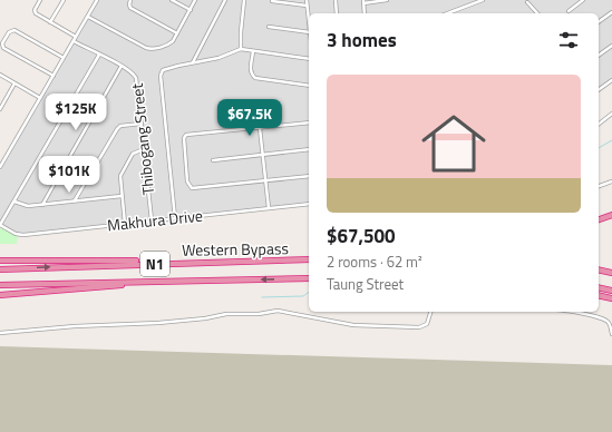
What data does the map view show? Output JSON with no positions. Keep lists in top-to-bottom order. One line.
{"streets":{"highway":["Western Bypass","N1"],"street":["Thibogang Street","Makhura Drive"]},"crossings":[["Thibogang Street","Makhura Drive"]],"page":{"heading":"3 homes","list":[{"name":"$67,500","note":"2 rooms · 62 m² · Taung Street"}],"price":["$125K","$67.5K","$101K"]}}
